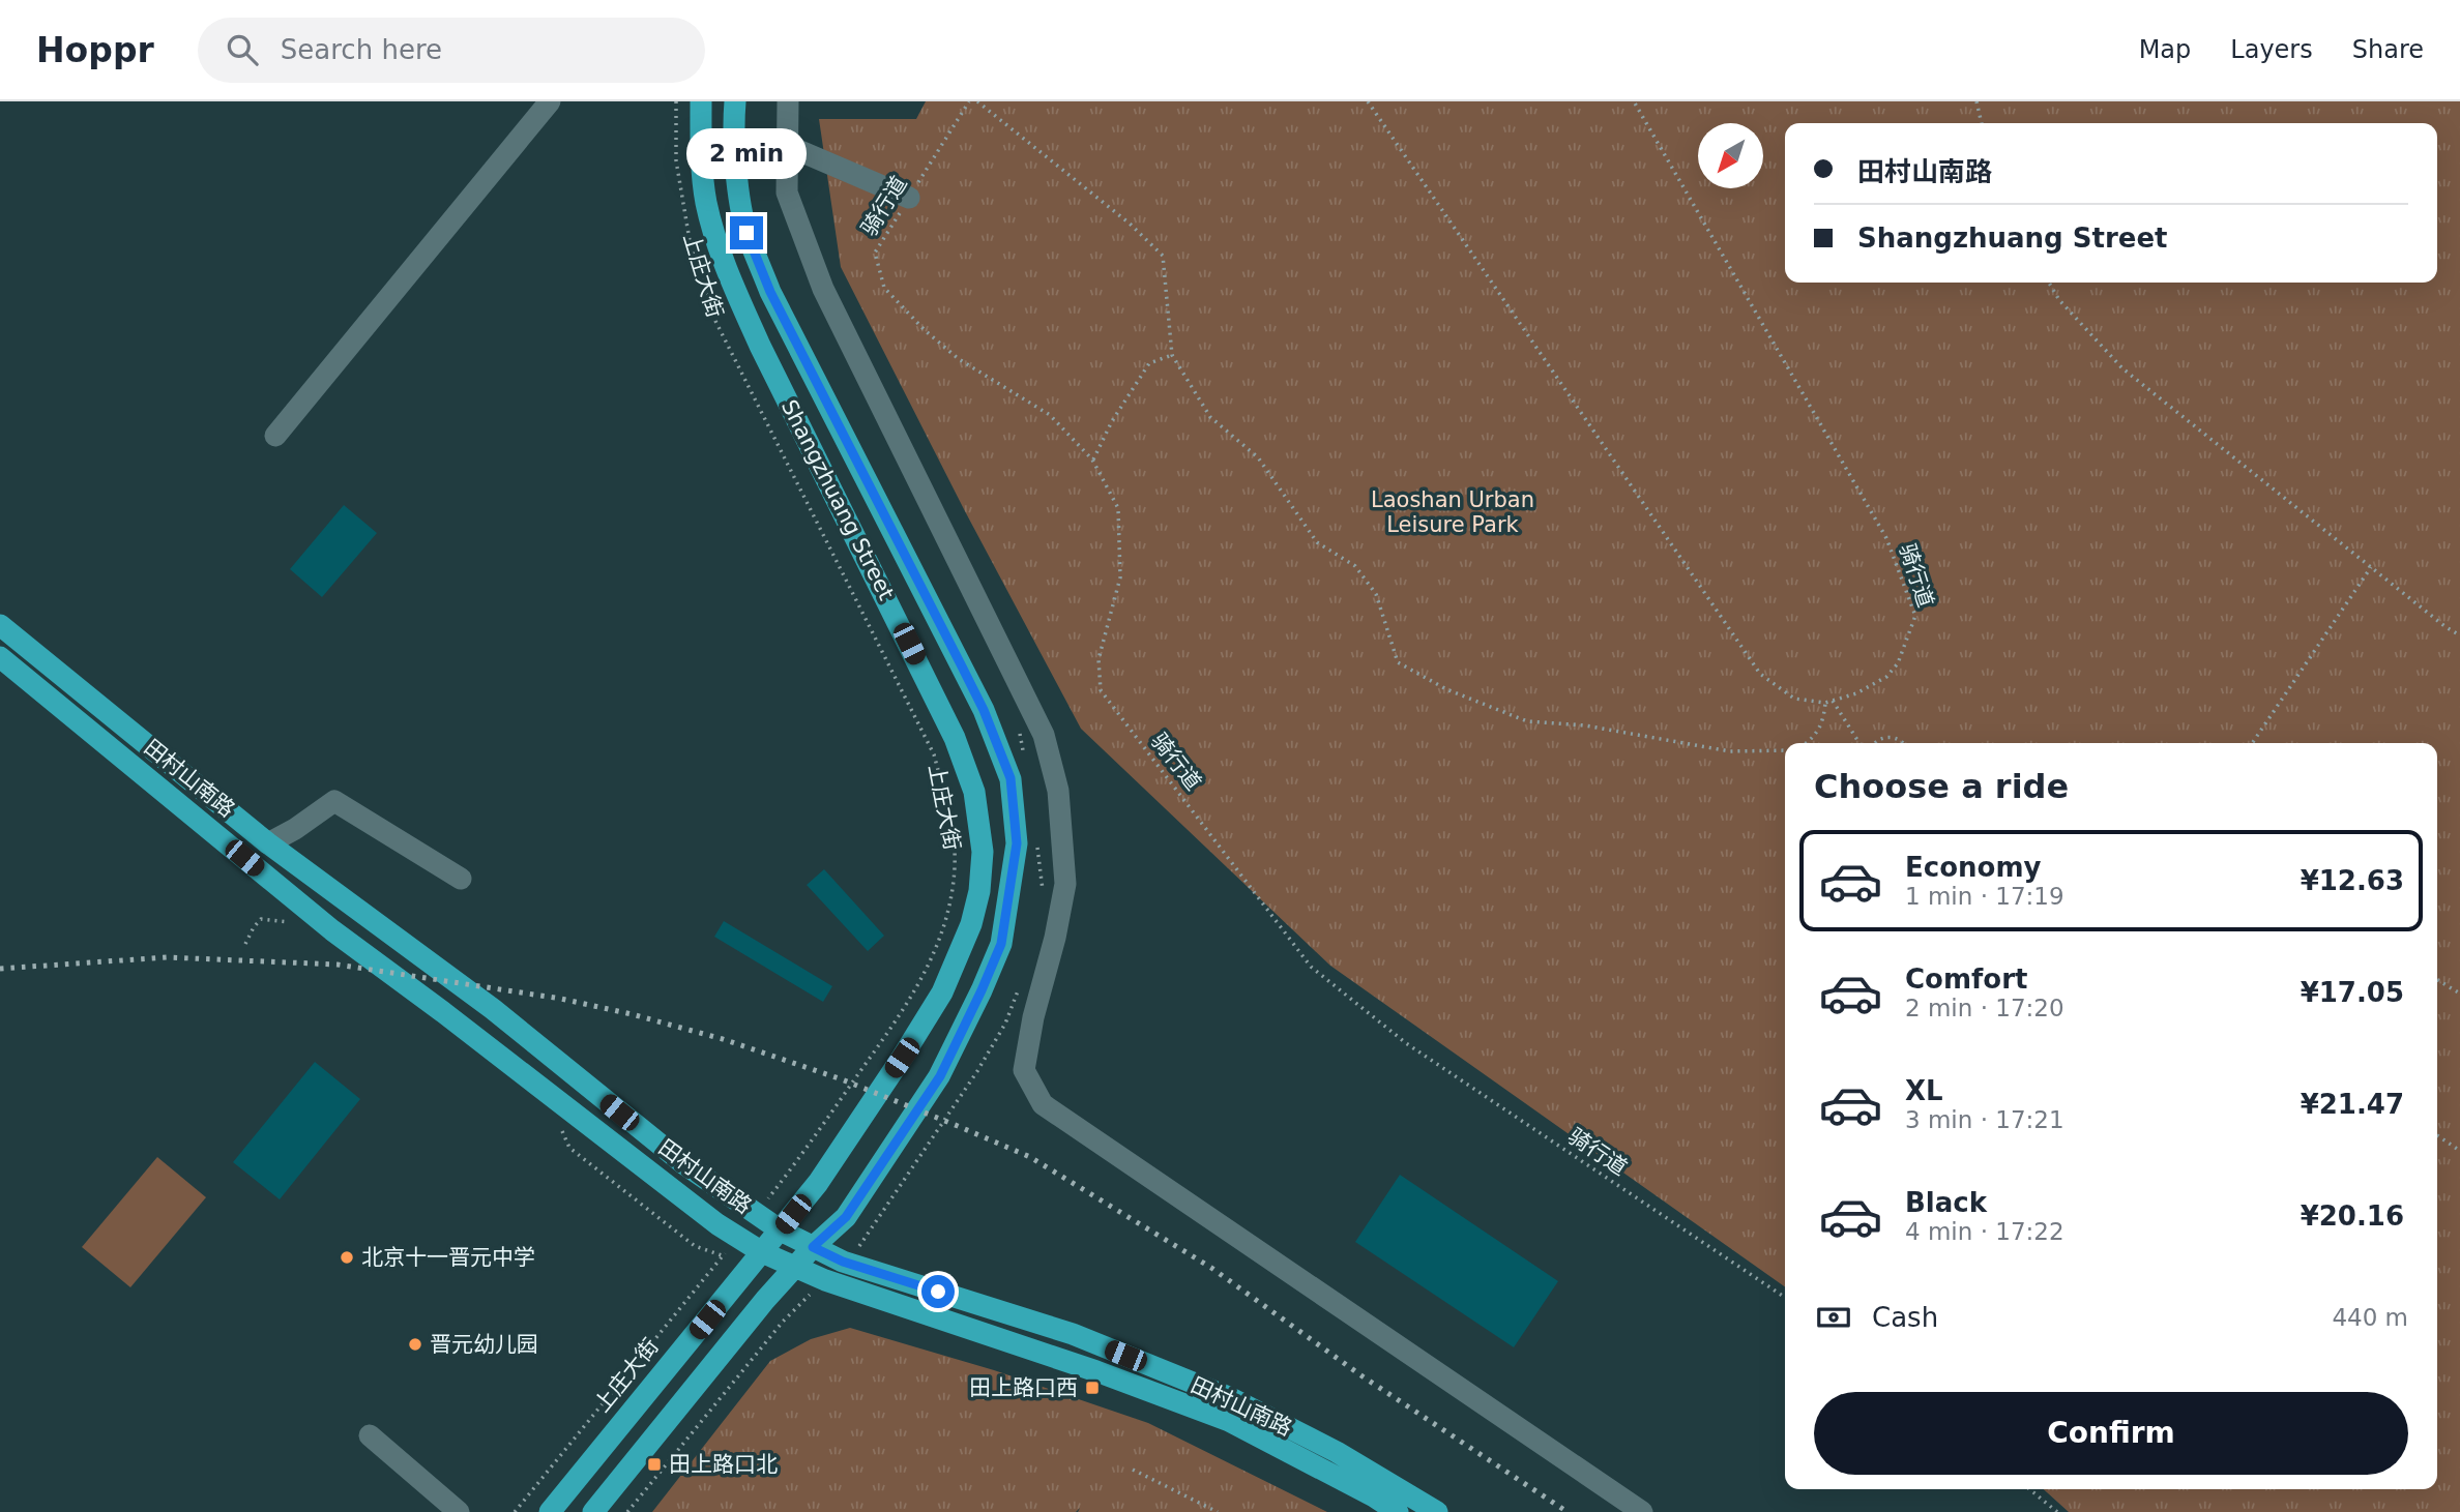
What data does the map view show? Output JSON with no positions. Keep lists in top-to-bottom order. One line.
{"streets":{"main road":["上庄大街","Shangzhuang Street","田村山南路"],"path":["骑行道"]},"crossings":[["上庄大街","Shangzhuang Street"],["上庄大街","田村山南路"],["Shangzhuang Street","田村山南路"]],"parks":["Laoshan Urban Leisure Park"],"places":{"other":["北京十一晋元中学","晋元幼儿园"],"transit":["田上路口西","田上路口北"]},"north":"bottom left","page":{"header":"Hoppr","search":"Search here","nav":["Map","Layers","Share"],"banner":["田村山南路","Shangzhuang Street"],"bubble":"2 min","heading":"Choose a ride","list":[{"name":"Economy","note":"1 min · 17:19","value":"¥12.63"},{"name":"Comfort","note":"2 min · 17:20","value":"¥17.05"},{"name":"XL","note":"3 min · 17:21","value":"¥21.47"},{"name":"Black","note":"4 min · 17:22","value":"¥20.16"}],"pay":["Cash","440 m"],"buttons":"Confirm"}}
